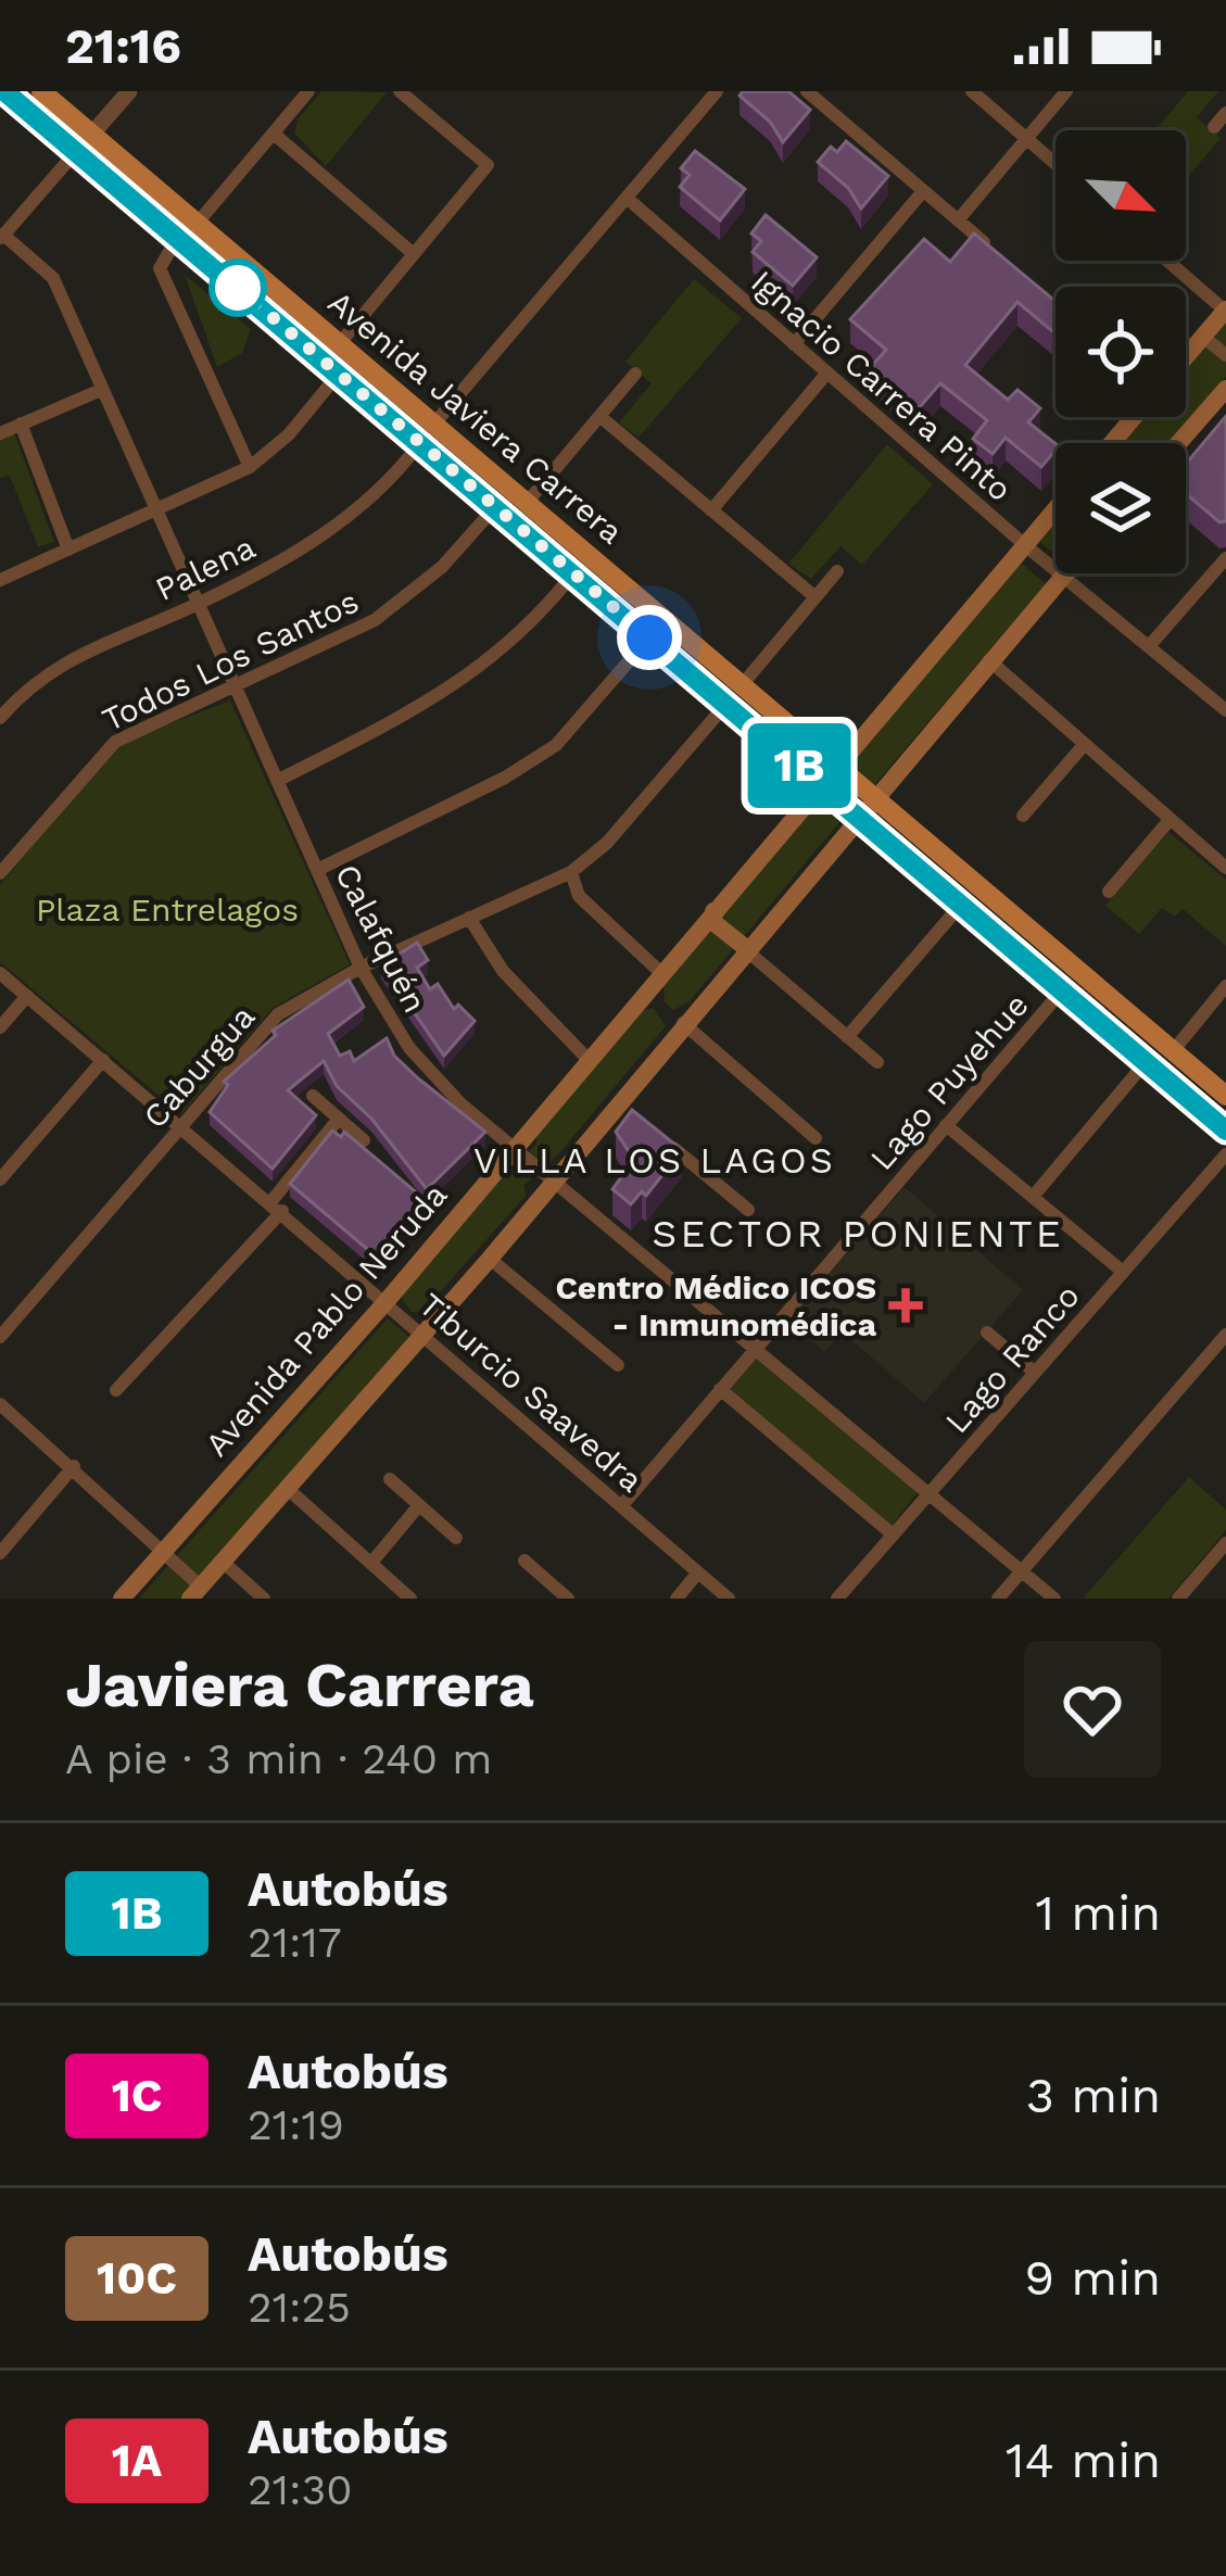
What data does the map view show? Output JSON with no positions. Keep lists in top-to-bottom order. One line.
{"streets":{"main road":["Avenida Javiera Carrera","Avenida Pablo Neruda"],"street":["Ignacio Carrera Pinto","Palena","Todos Los Santos","Calafquén","Caburgua","Lago Puyehue","Lago Ranco","Tiburcio Saavedra"]},"crossings":[["Ignacio Carrera Pinto","Avenida Pablo Neruda"],["Avenida Javiera Carrera","Palena"],["Avenida Javiera Carrera","Todos Los Santos"],["Avenida Javiera Carrera","Caburgua"],["Avenida Javiera Carrera","Lago Puyehue"],["Avenida Javiera Carrera","Avenida Pablo Neruda"],["Palena","Calafquén"],["Todos Los Santos","Calafquén"],["Calafquén","Caburgua"],["Calafquén","Lago Puyehue"],["Calafquén","Avenida Pablo Neruda"],["Calafquén","Lago Ranco"],["Caburgua","Tiburcio Saavedra"],["Lago Puyehue","Tiburcio Saavedra"],["Avenida Pablo Neruda","Tiburcio Saavedra"]],"districts":["VILLA LOS LAGOS","SECTOR PONIENTE"],"parks":["Plaza Entrelagos"],"places":{"health":["Centro Médico ICOS - Inmunomédica"]},"lines":["bus line 1B"],"north":"bottom right","page":{"status":"21:16","on_map":"1B","heading":["Javiera Carrera","A pie · 3 min · 240 m"],"list":[{"mark":"1B","name":"Autobús","note":"21:17","value":"1 min"},{"mark":"1C","name":"Autobús","note":"21:19","value":"3 min"},{"mark":"10C","name":"Autobús","note":"21:25","value":"9 min"},{"mark":"1A","name":"Autobús","note":"21:30","value":"14 min"}]}}
